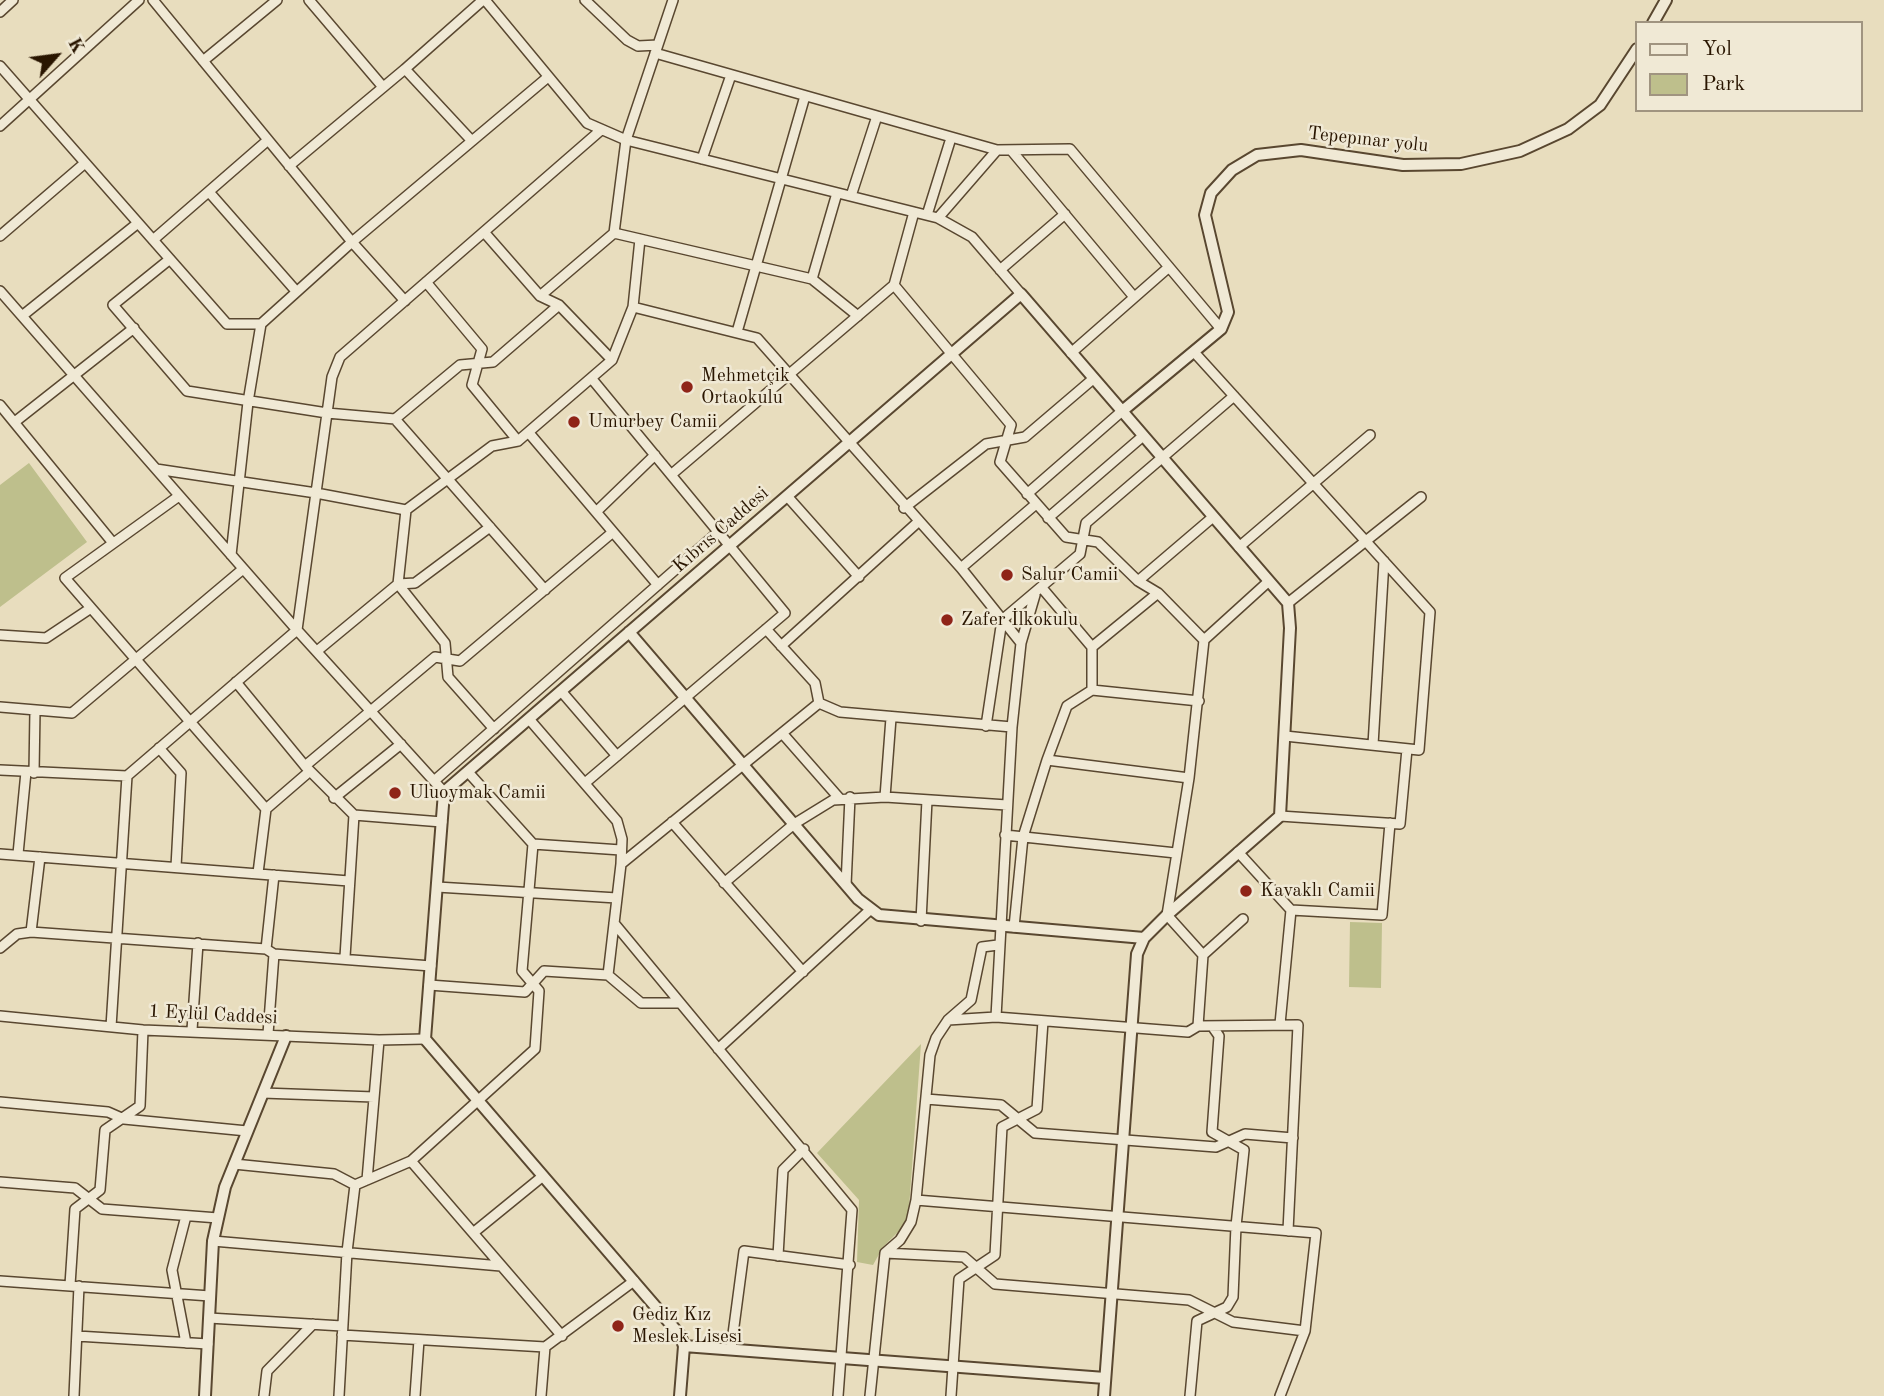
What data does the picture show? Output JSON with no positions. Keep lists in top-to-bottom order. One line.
{"streets":{"street":["Tepepınar yolu","Kıbrıs Caddesi","1 Eylül Caddesi"]},"places":["Mehmetçik Ortaokulu","Umurbey Camii","Salur Camii","Zafer İlkokulu","Uluoymak Camii","Kavaklı Camii","Gediz Kız Meslek Lisesi"],"legend":["Yol","Park"],"north":"top right"}
